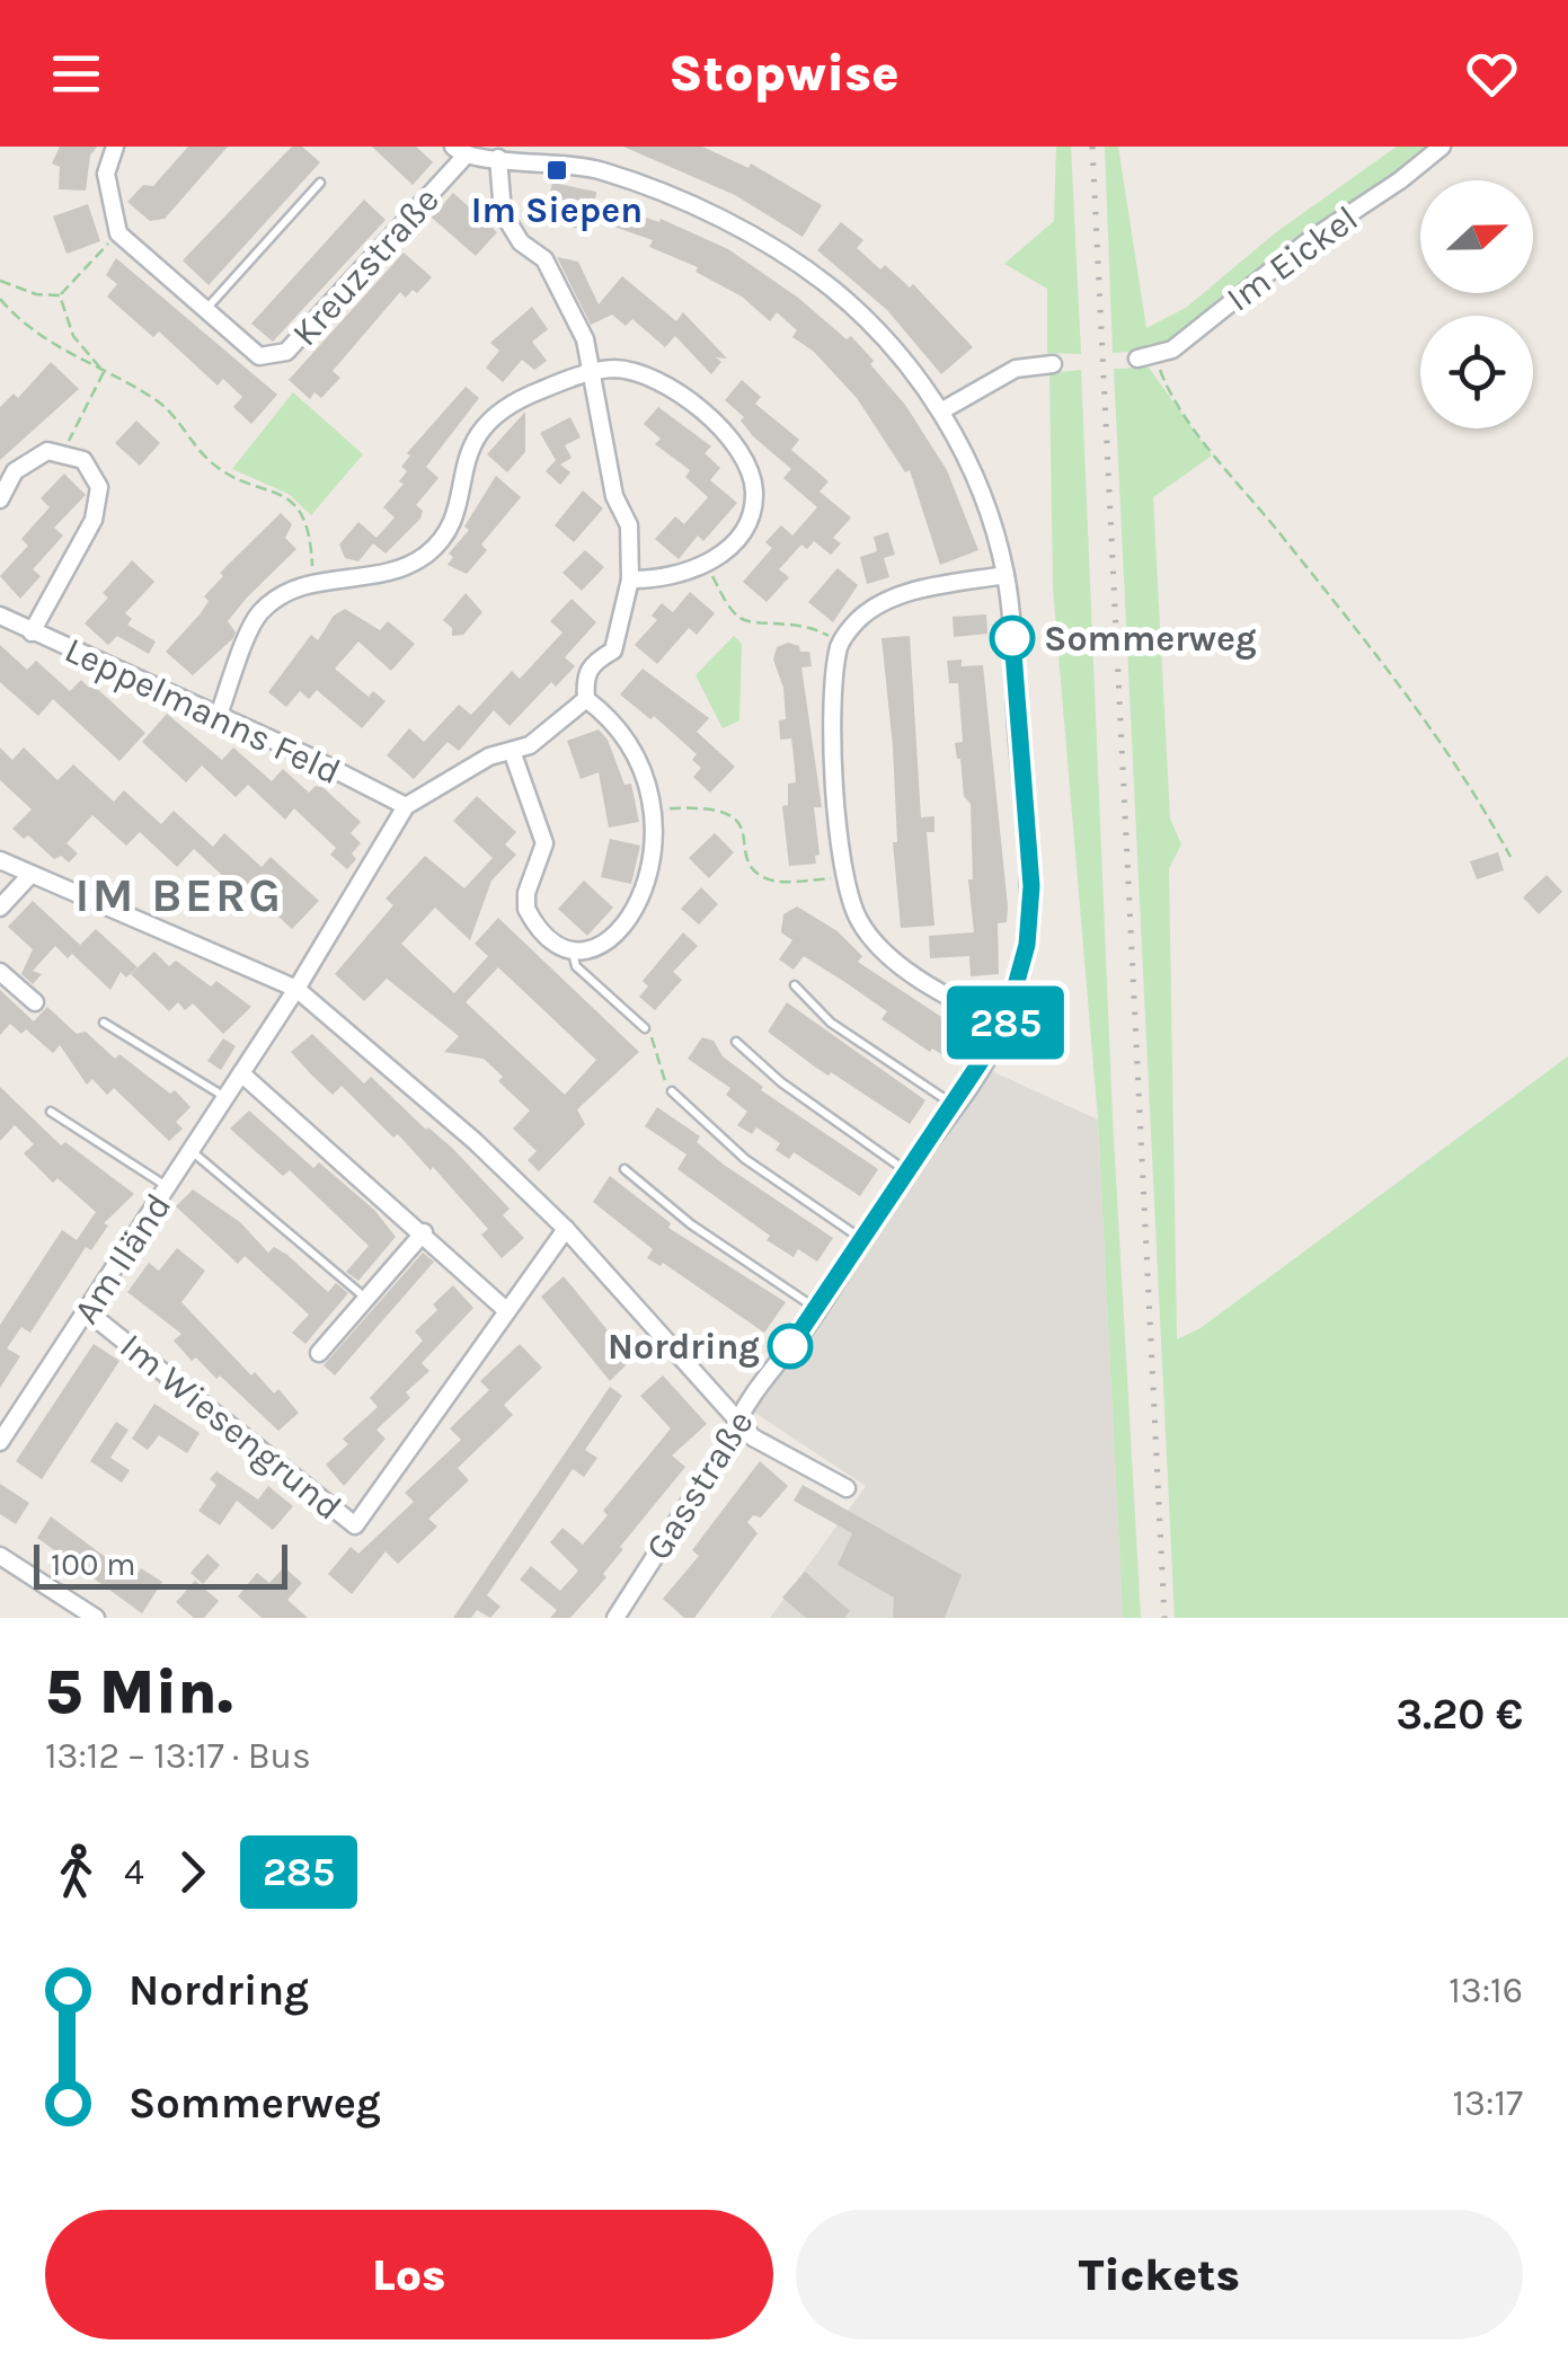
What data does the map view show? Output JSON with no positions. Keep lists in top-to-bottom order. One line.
{"streets":{"street":["Im Eickel","Kreuzstraße","Leppelmanns Feld","Am Iländ","Im Wiesengrund","Gasstraße"]},"crossings":[["Am Iländ","Im Wiesengrund"]],"districts":["IM BERG"],"places":{"transit":["Im Siepen"],"other":["Sommerweg","Nordring"]},"lines":["bus line 285"],"scale_bar":"100 m","north":"right","page":{"header":"Stopwise","on_map":"285","scale":"100 m","heading":["5 Min.","13:12 – 13:17 · Bus","3.20 €"],"legs":["4","285"],"list":[{"name":"Nordring","value":"13:16"},{"name":"Sommerweg","value":"13:17"}],"buttons":["Los","Tickets"]}}
